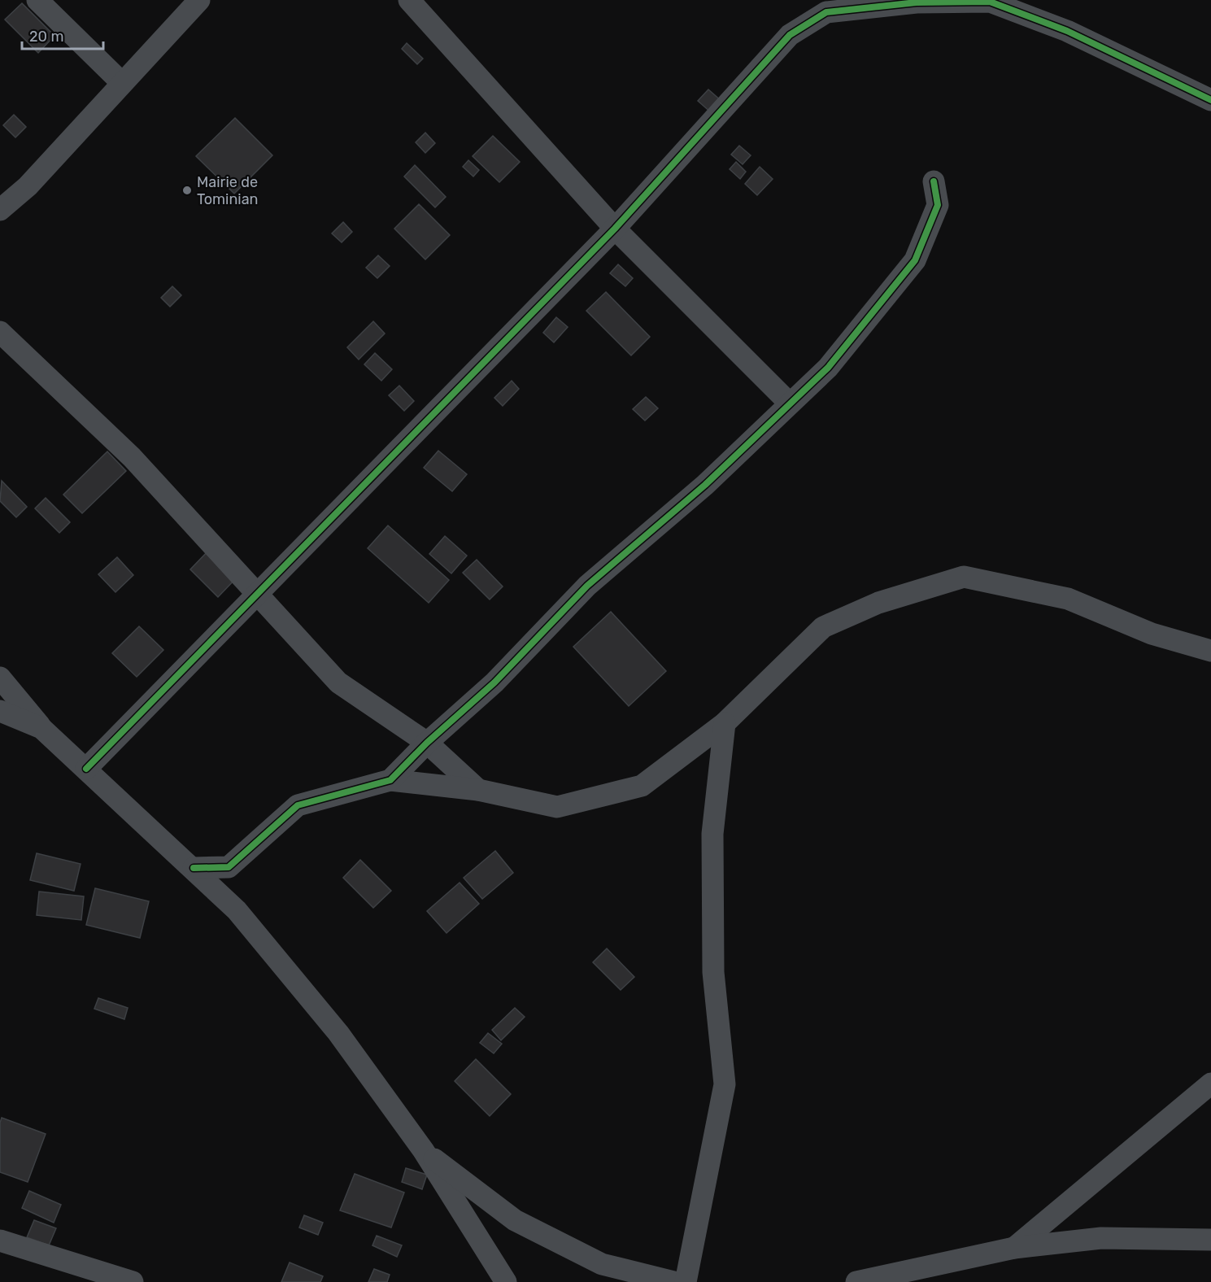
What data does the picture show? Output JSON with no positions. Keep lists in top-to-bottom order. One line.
{"places":["Mairie de Tominian"],"scale_bar":"20 m"}
